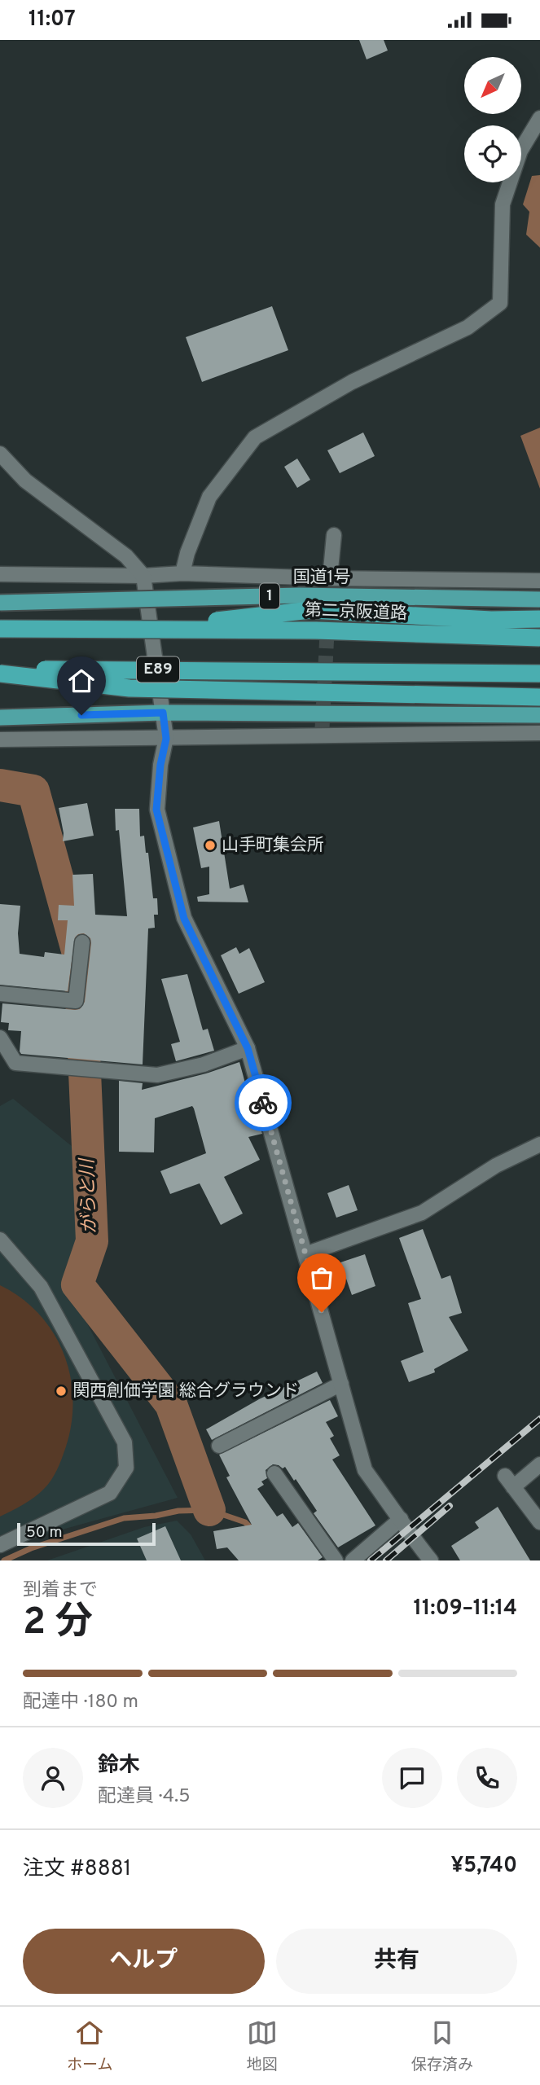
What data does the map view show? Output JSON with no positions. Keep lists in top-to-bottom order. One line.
{"streets":{"highway":["国道1号","1","第二京阪道路","E89"]},"water":["がらと川"],"places":["山手町集会所","関西創価学園 総合グラウンド"],"scale_bar":"50 m","north":"bottom left","page":{"status":"11:07","scale":"50 m","heading":["2 分","到着まで","11:09–11:14"],"panel":["鈴木","配達員 · 4.5","注文 #8881","¥5,740"],"bar":"配達中 · 180 m","buttons":["ヘルプ","共有"],"tabs":["ホーム","地図","保存済み"]}}
